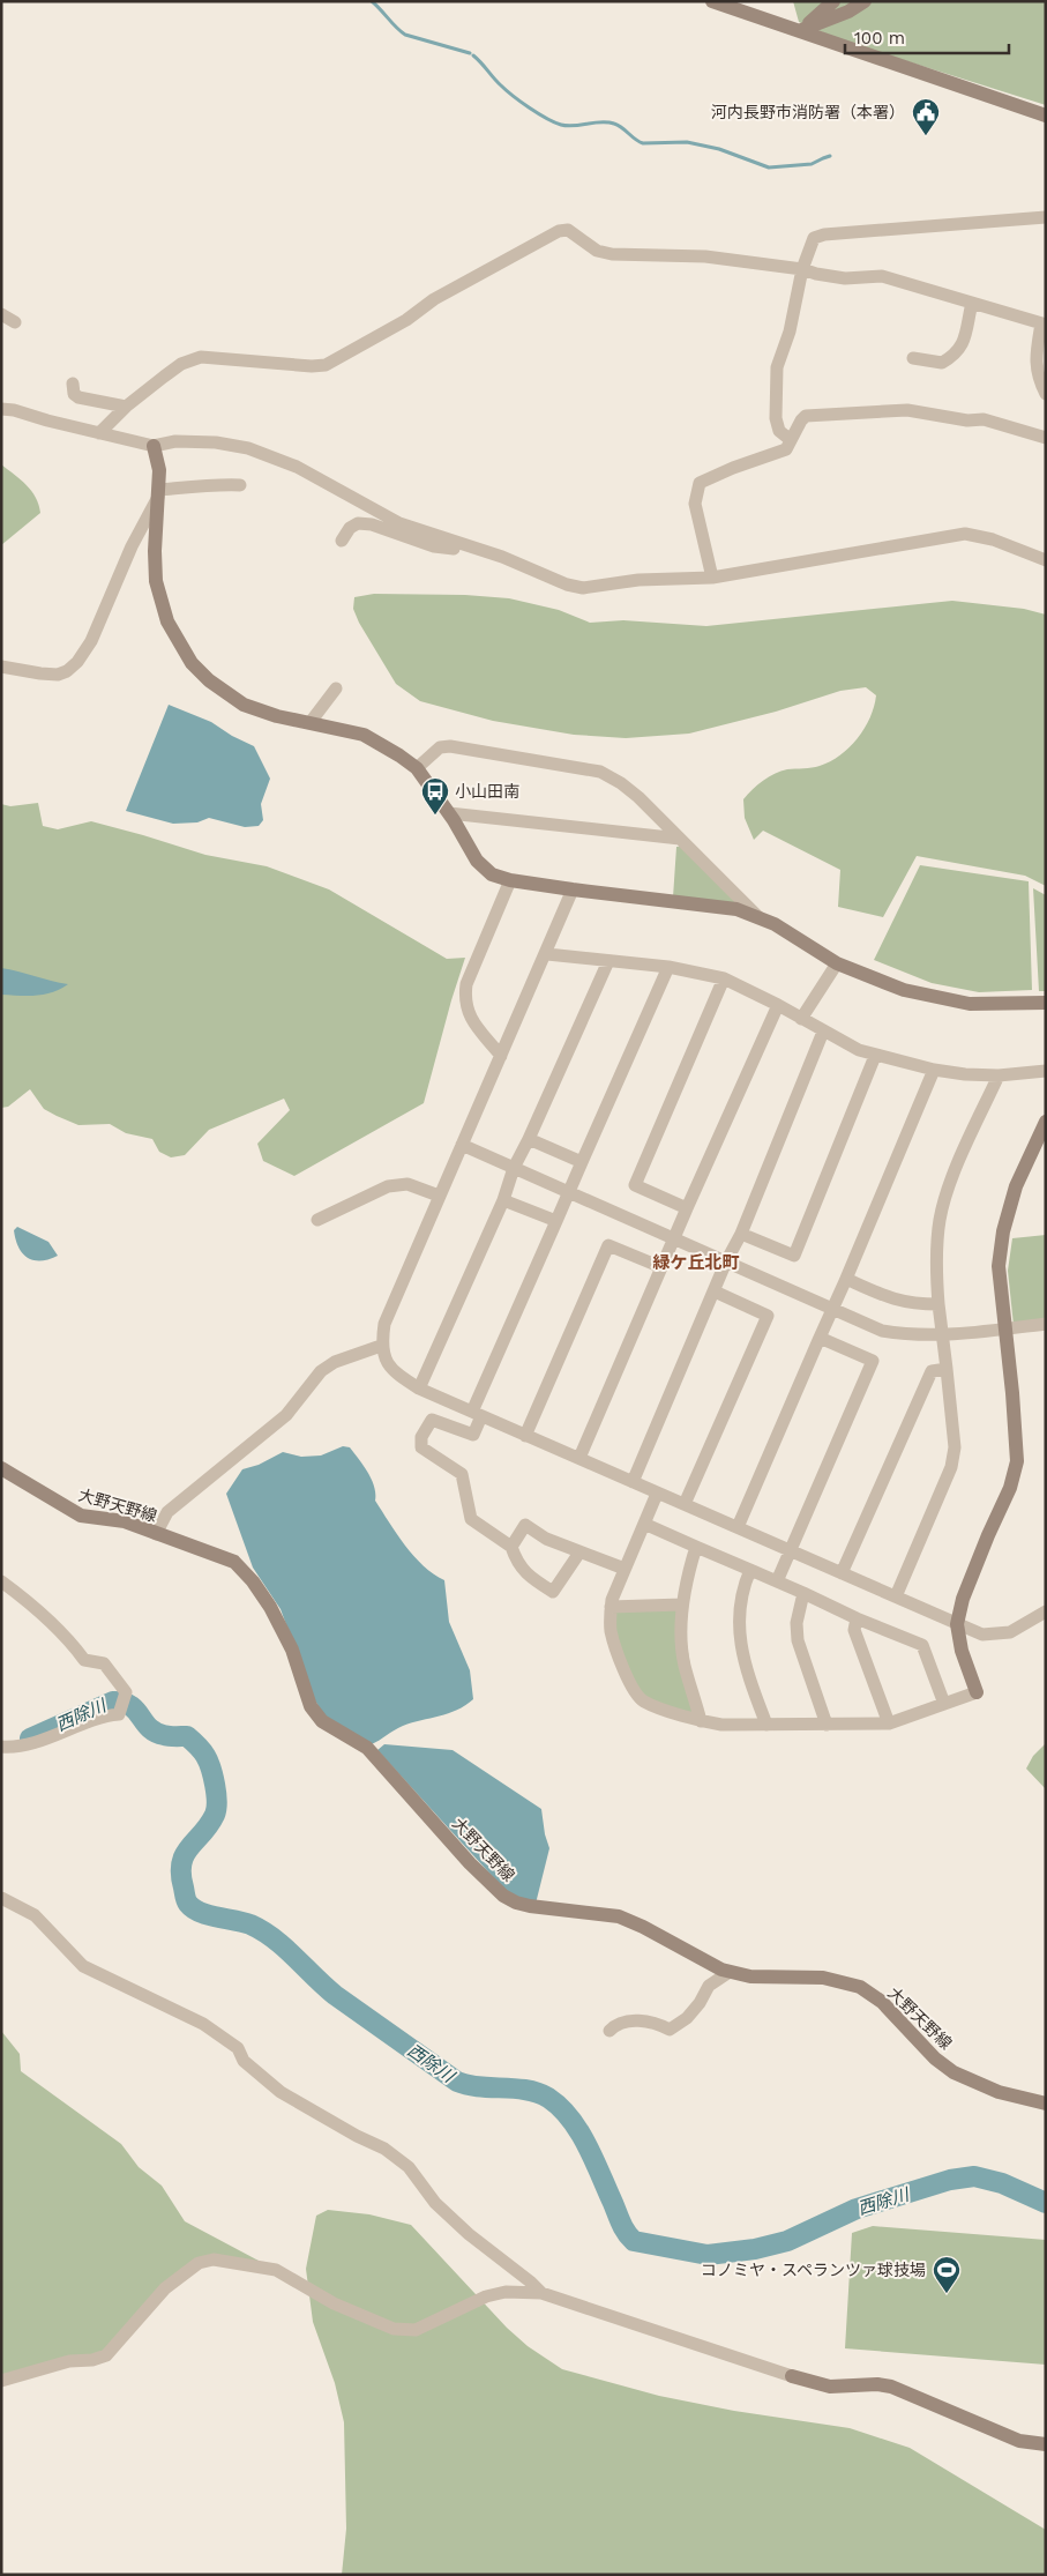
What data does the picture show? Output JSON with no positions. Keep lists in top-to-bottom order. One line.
{"streets":{"street":["大野天野線"]},"districts":["緑ケ丘北町"],"water":["西除川"],"places":{"public building":["河内長野市消防署（本署）"],"bus stop":["小山田南"],"sports":["コノミヤ・スペランツァ球技場"]},"scale_bar":"100 m"}
